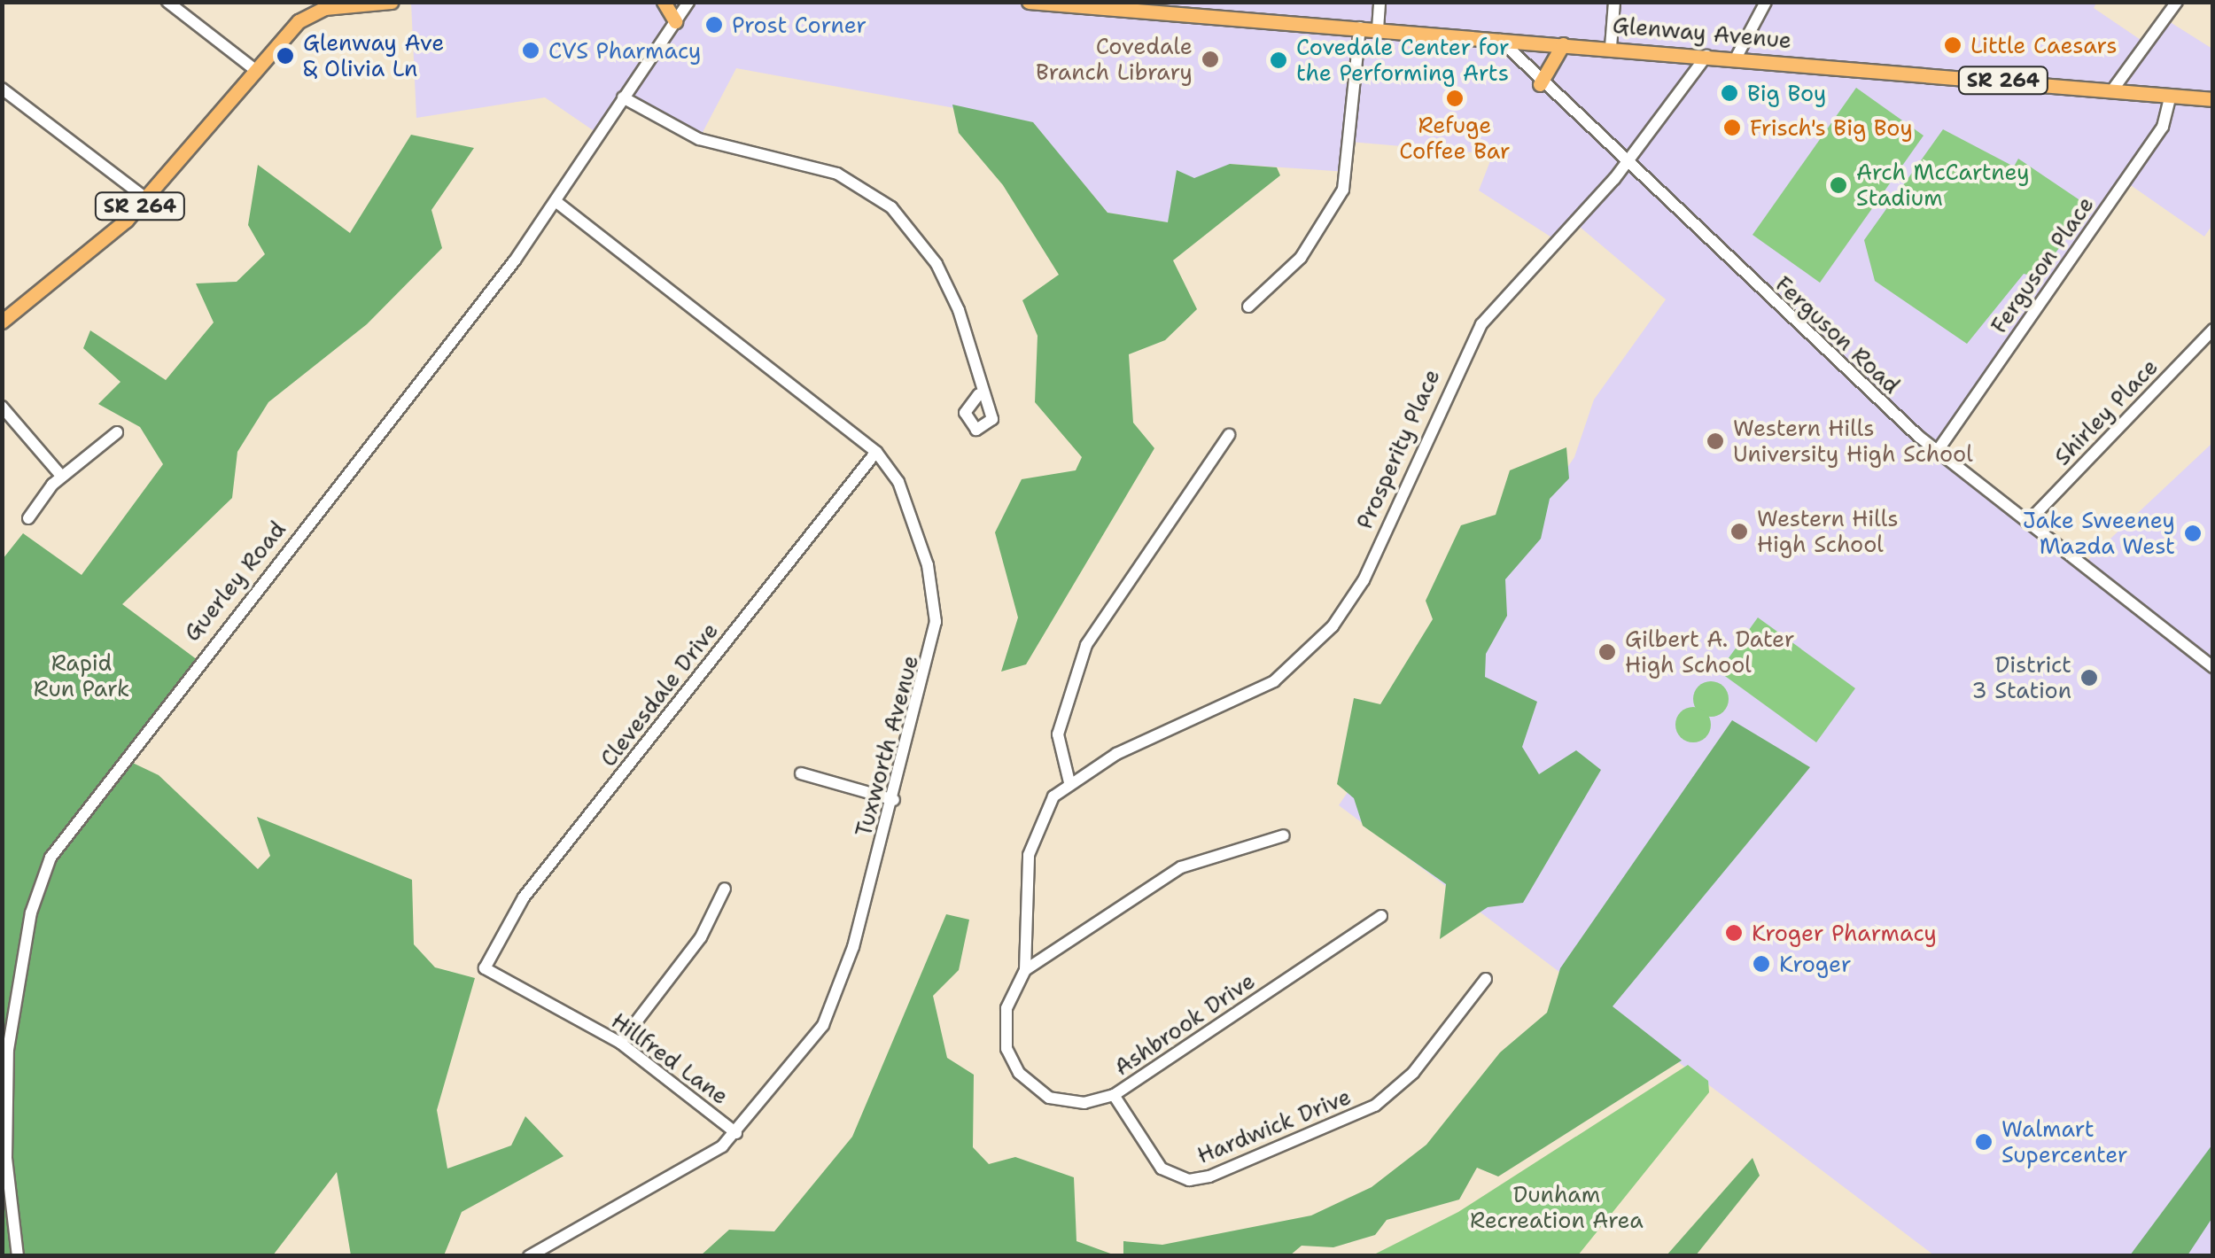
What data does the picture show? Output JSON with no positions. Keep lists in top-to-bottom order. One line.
{"streets":{"main road":["Glenway Avenue","SR 264"],"street":["Ferguson Place","Ferguson Road","Shirley Place","Prosperity Place","Guerley Road","Clevesdale Drive","Tuxworth Avenue","Ashbrook Drive","Hillfred Lane","Hardwick Drive"]},"crossings":[["Glenway Avenue","Ferguson Place"],["Glenway Avenue","Ferguson Road"],["Glenway Avenue","Prosperity Place"],["Ferguson Place","Ferguson Road"],["Ferguson Road","Shirley Place"],["Ferguson Road","Prosperity Place"],["Prosperity Place","Ashbrook Drive"],["Guerley Road","Tuxworth Avenue"],["Clevesdale Drive","Tuxworth Avenue"],["Clevesdale Drive","Hillfred Lane"],["Tuxworth Avenue","Hillfred Lane"],["Ashbrook Drive","Hardwick Drive"]],"parks":["Rapid Run Park","Dunham Recreation Area"],"places":["Prost Corner","Little Caesars","CVS Pharmacy","Glenway Ave & Olivia Ln","Covedale Branch Library","Covedale Center for the Performing Arts","Big Boy","Refuge Coffee Bar","Frisch's Big Boy","Arch McCartney Stadium","Western Hills University High School","Western Hills High School","Jake Sweeney Mazda West","Gilbert A. Dater High School","District 3 Station","Kroger Pharmacy","Kroger","Walmart Supercenter"]}
